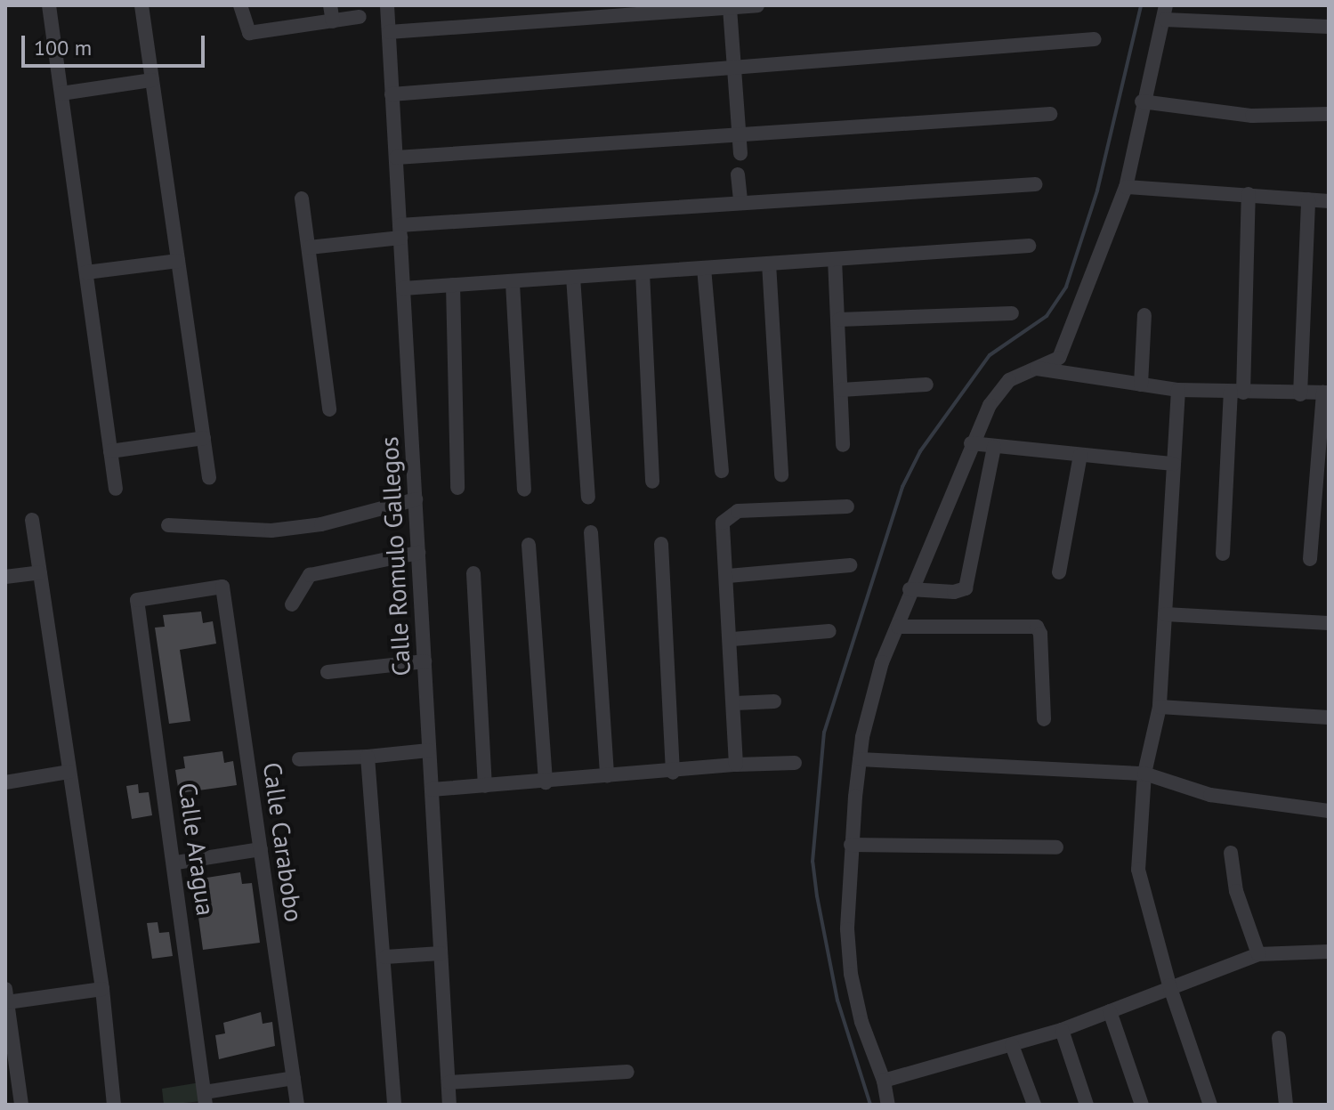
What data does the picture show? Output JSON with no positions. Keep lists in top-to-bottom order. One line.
{"streets":{"street":["Calle Romulo Gallegos","Calle Carabobo","Calle Aragua"]},"crossings":[["Calle Carabobo","Calle Aragua"]],"scale_bar":"100 m"}
